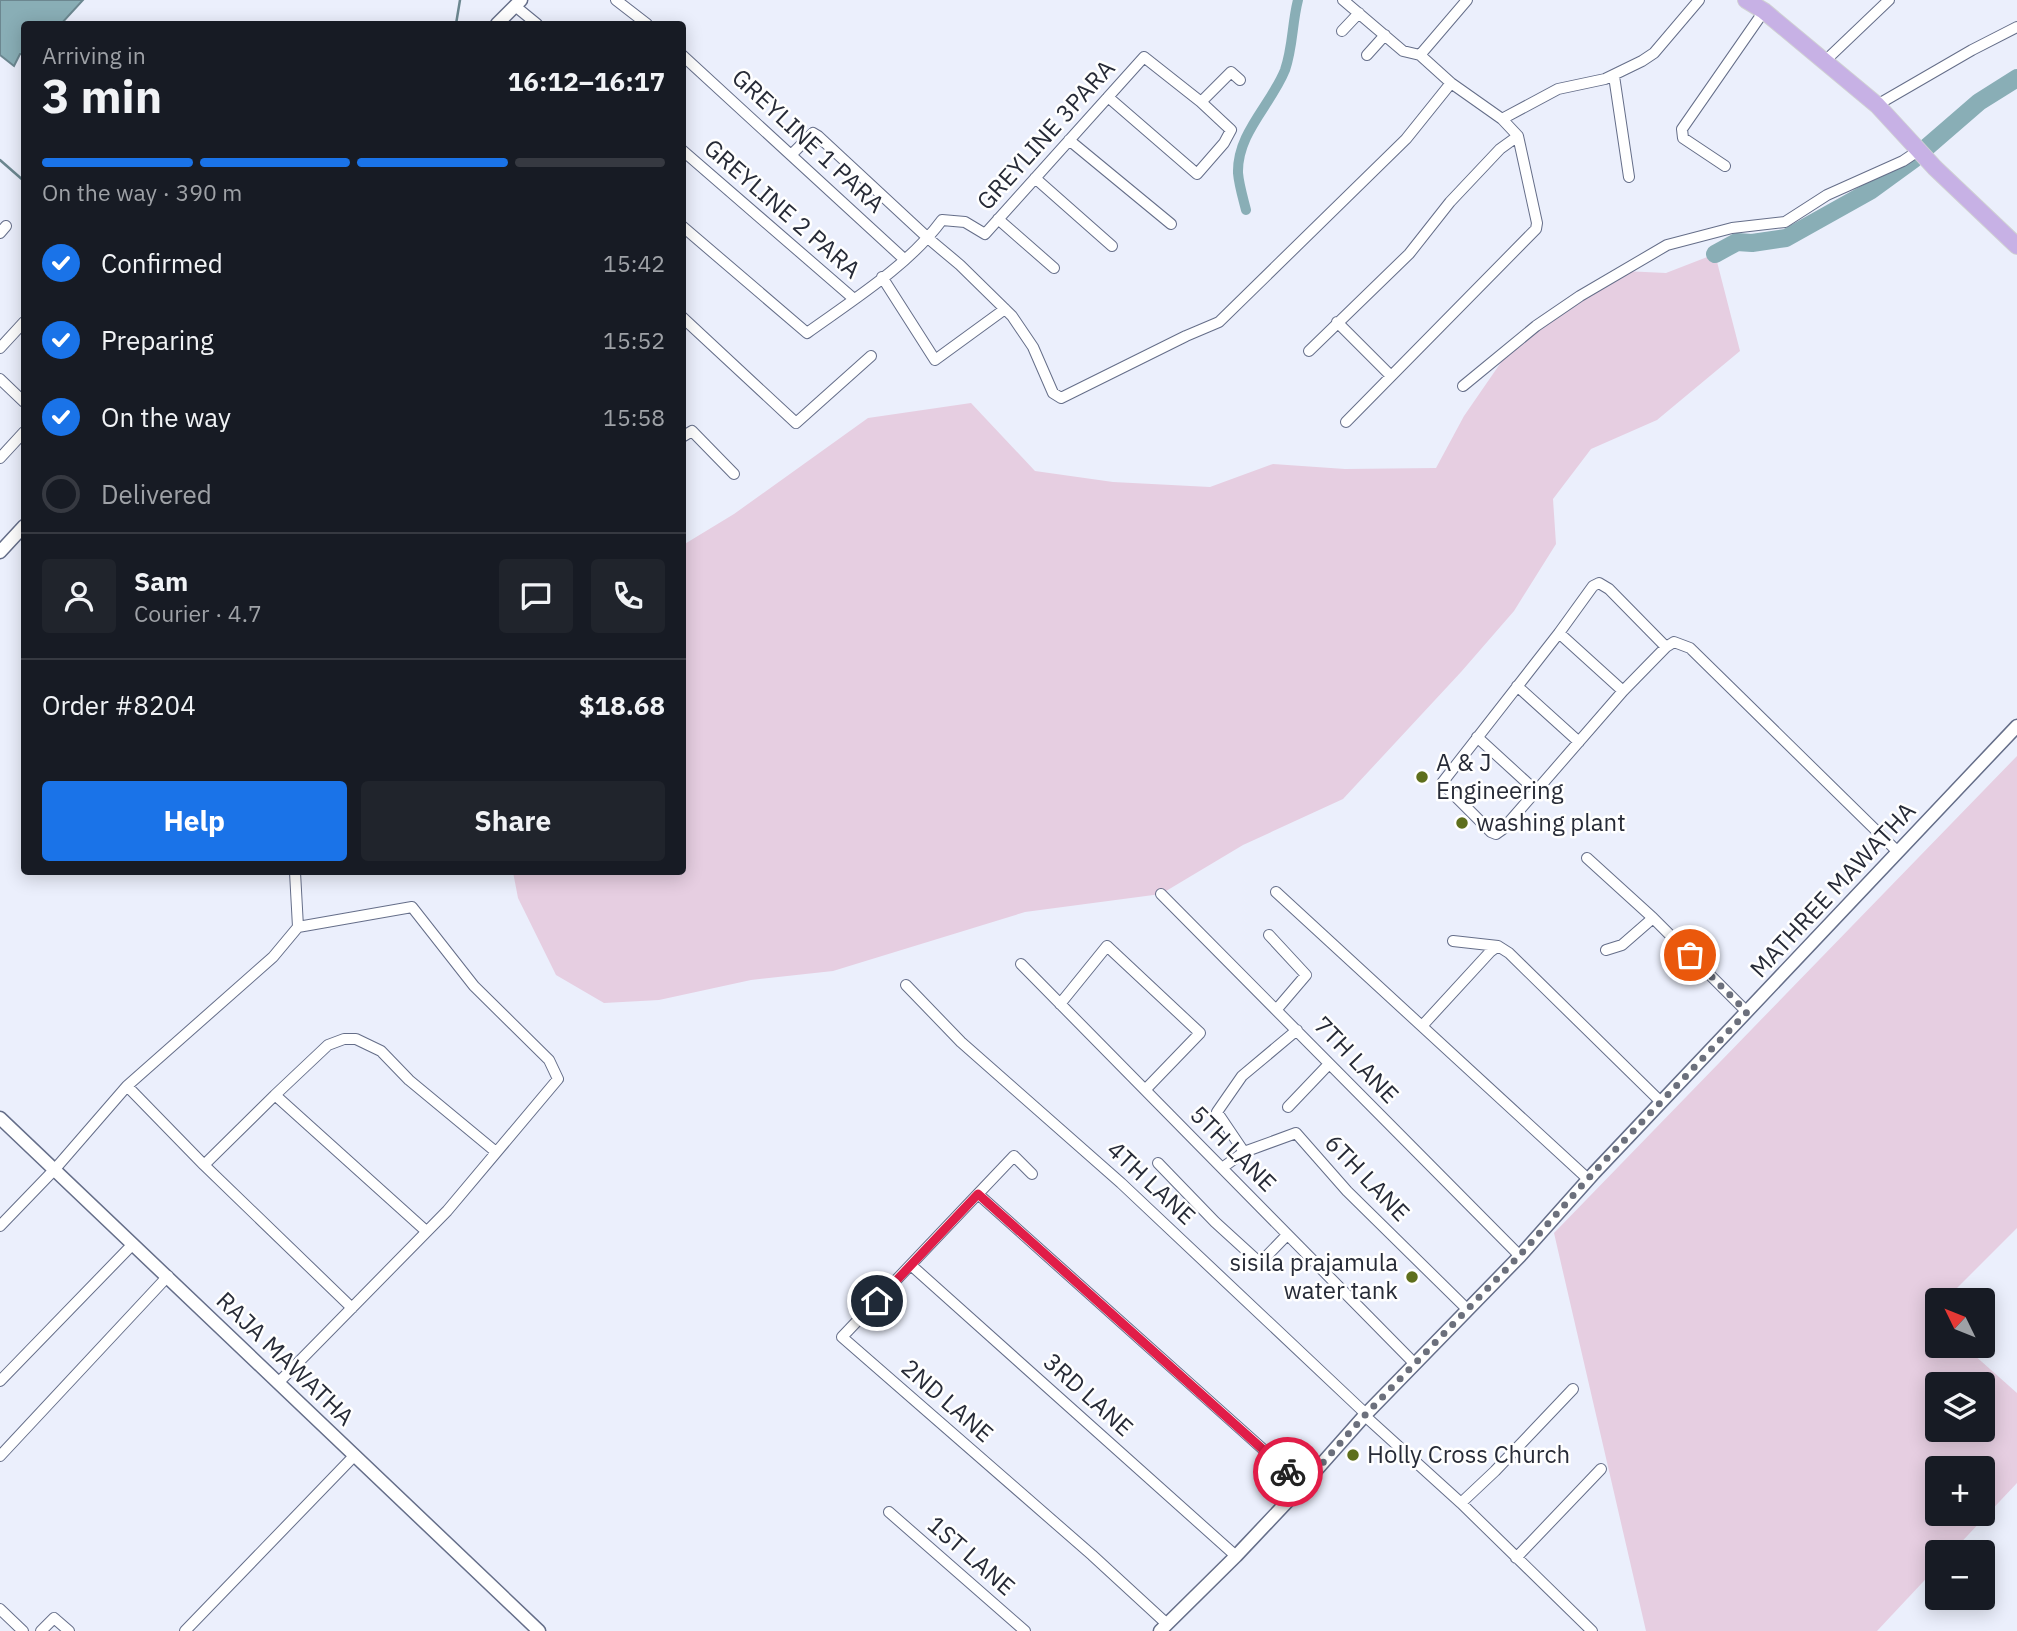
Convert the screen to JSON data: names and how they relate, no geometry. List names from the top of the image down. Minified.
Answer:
{"streets":{"street":["GREYLINE 3PARA","GREYLINE 1 PARA","GREYLINE 2 PARA","MATHREE MAWATHA","7TH LANE","5TH LANE","6TH LANE","4TH LANE","RAJA MAWATHA","3RD LANE","2ND LANE","1ST LANE"]},"crossings":[["GREYLINE 3PARA","GREYLINE 1 PARA"],["GREYLINE 3PARA","GREYLINE 2 PARA"],["MATHREE MAWATHA","7TH LANE"],["MATHREE MAWATHA","5TH LANE"],["MATHREE MAWATHA","6TH LANE"],["MATHREE MAWATHA","4TH LANE"],["MATHREE MAWATHA","3RD LANE"],["MATHREE MAWATHA","2ND LANE"],["5TH LANE","6TH LANE"],["3RD LANE","2ND LANE"]],"places":["A & J Engineering","washing plant","sisila prajamula water tank","Holly Cross Church"],"north":"top left","page":{"heading":["3 min","Arriving in","16:12–16:17"],"panel":["Sam","Courier · 4.7","Order #8204","$18.68"],"bar":"On the way · 390 m","list":[["Confirmed","15:42"],["Preparing","15:52"],["On the way","15:58"],"Delivered"],"buttons":["Help","Share"],"map_buttons":["+","−"]}}
